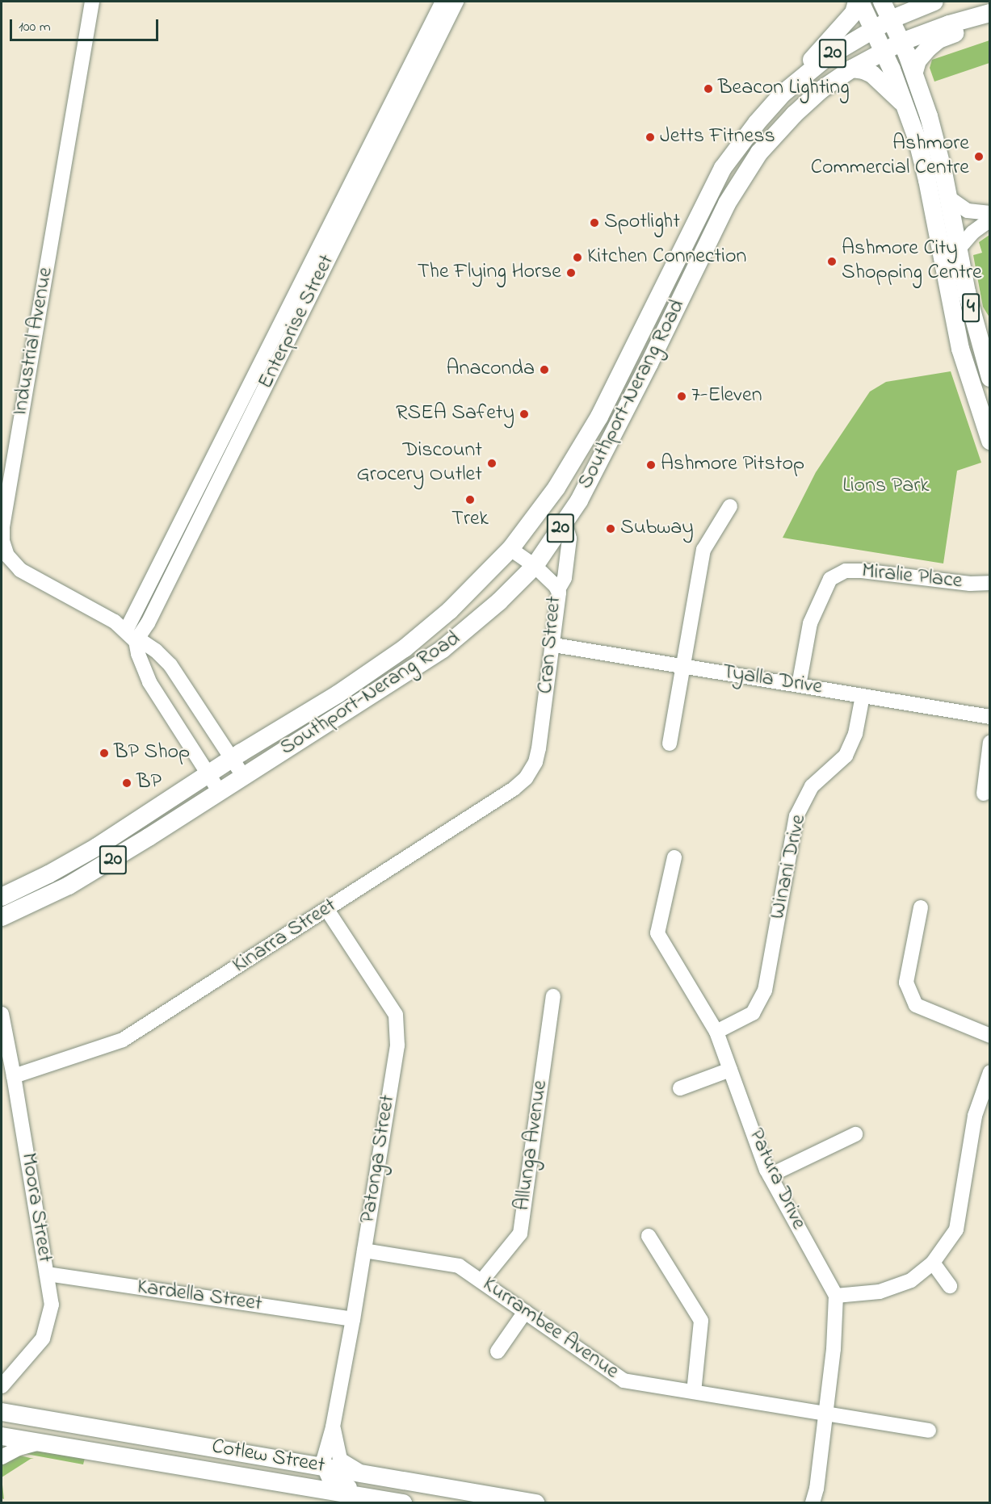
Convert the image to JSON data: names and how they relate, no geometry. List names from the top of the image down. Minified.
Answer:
{"streets":{"main road":["20","4","Southport-Nerang Road","Cotlew Street"],"street":["Enterprise Street","Industrial Avenue","Miralie Place","Cran Street","Tyalla Drive","Winani Drive","Kinarra Street","Allunga Avenue","Patonga Street","Patura Drive","Moora Street","Kardella Street","Kurrambee Avenue"]},"crossings":[["4","Southport-Nerang Road"],["Enterprise Street","Industrial Avenue"],["Industrial Avenue","Southport-Nerang Road"],["Southport-Nerang Road","Cran Street"],["Miralie Place","Tyalla Drive"],["Cran Street","Tyalla Drive"],["Cran Street","Kinarra Street"],["Tyalla Drive","Winani Drive"],["Winani Drive","Patura Drive"],["Kinarra Street","Patonga Street"],["Kinarra Street","Moora Street"],["Allunga Avenue","Kurrambee Avenue"],["Patonga Street","Kardella Street"],["Patonga Street","Kurrambee Avenue"],["Patonga Street","Cotlew Street"],["Moora Street","Kardella Street"]],"parks":["Lions Park"],"places":["Beacon Lighting","Jetts Fitness","Ashmore Commercial Centre","Spotlight","Kitchen Connection","Ashmore City Shopping Centre","The Flying Horse","Anaconda","7-Eleven","RSEA Safety","Discount Grocery Outlet","Ashmore Pitstop","Trek","Subway","BP Shop","BP"],"scale_bar":"100 m"}
